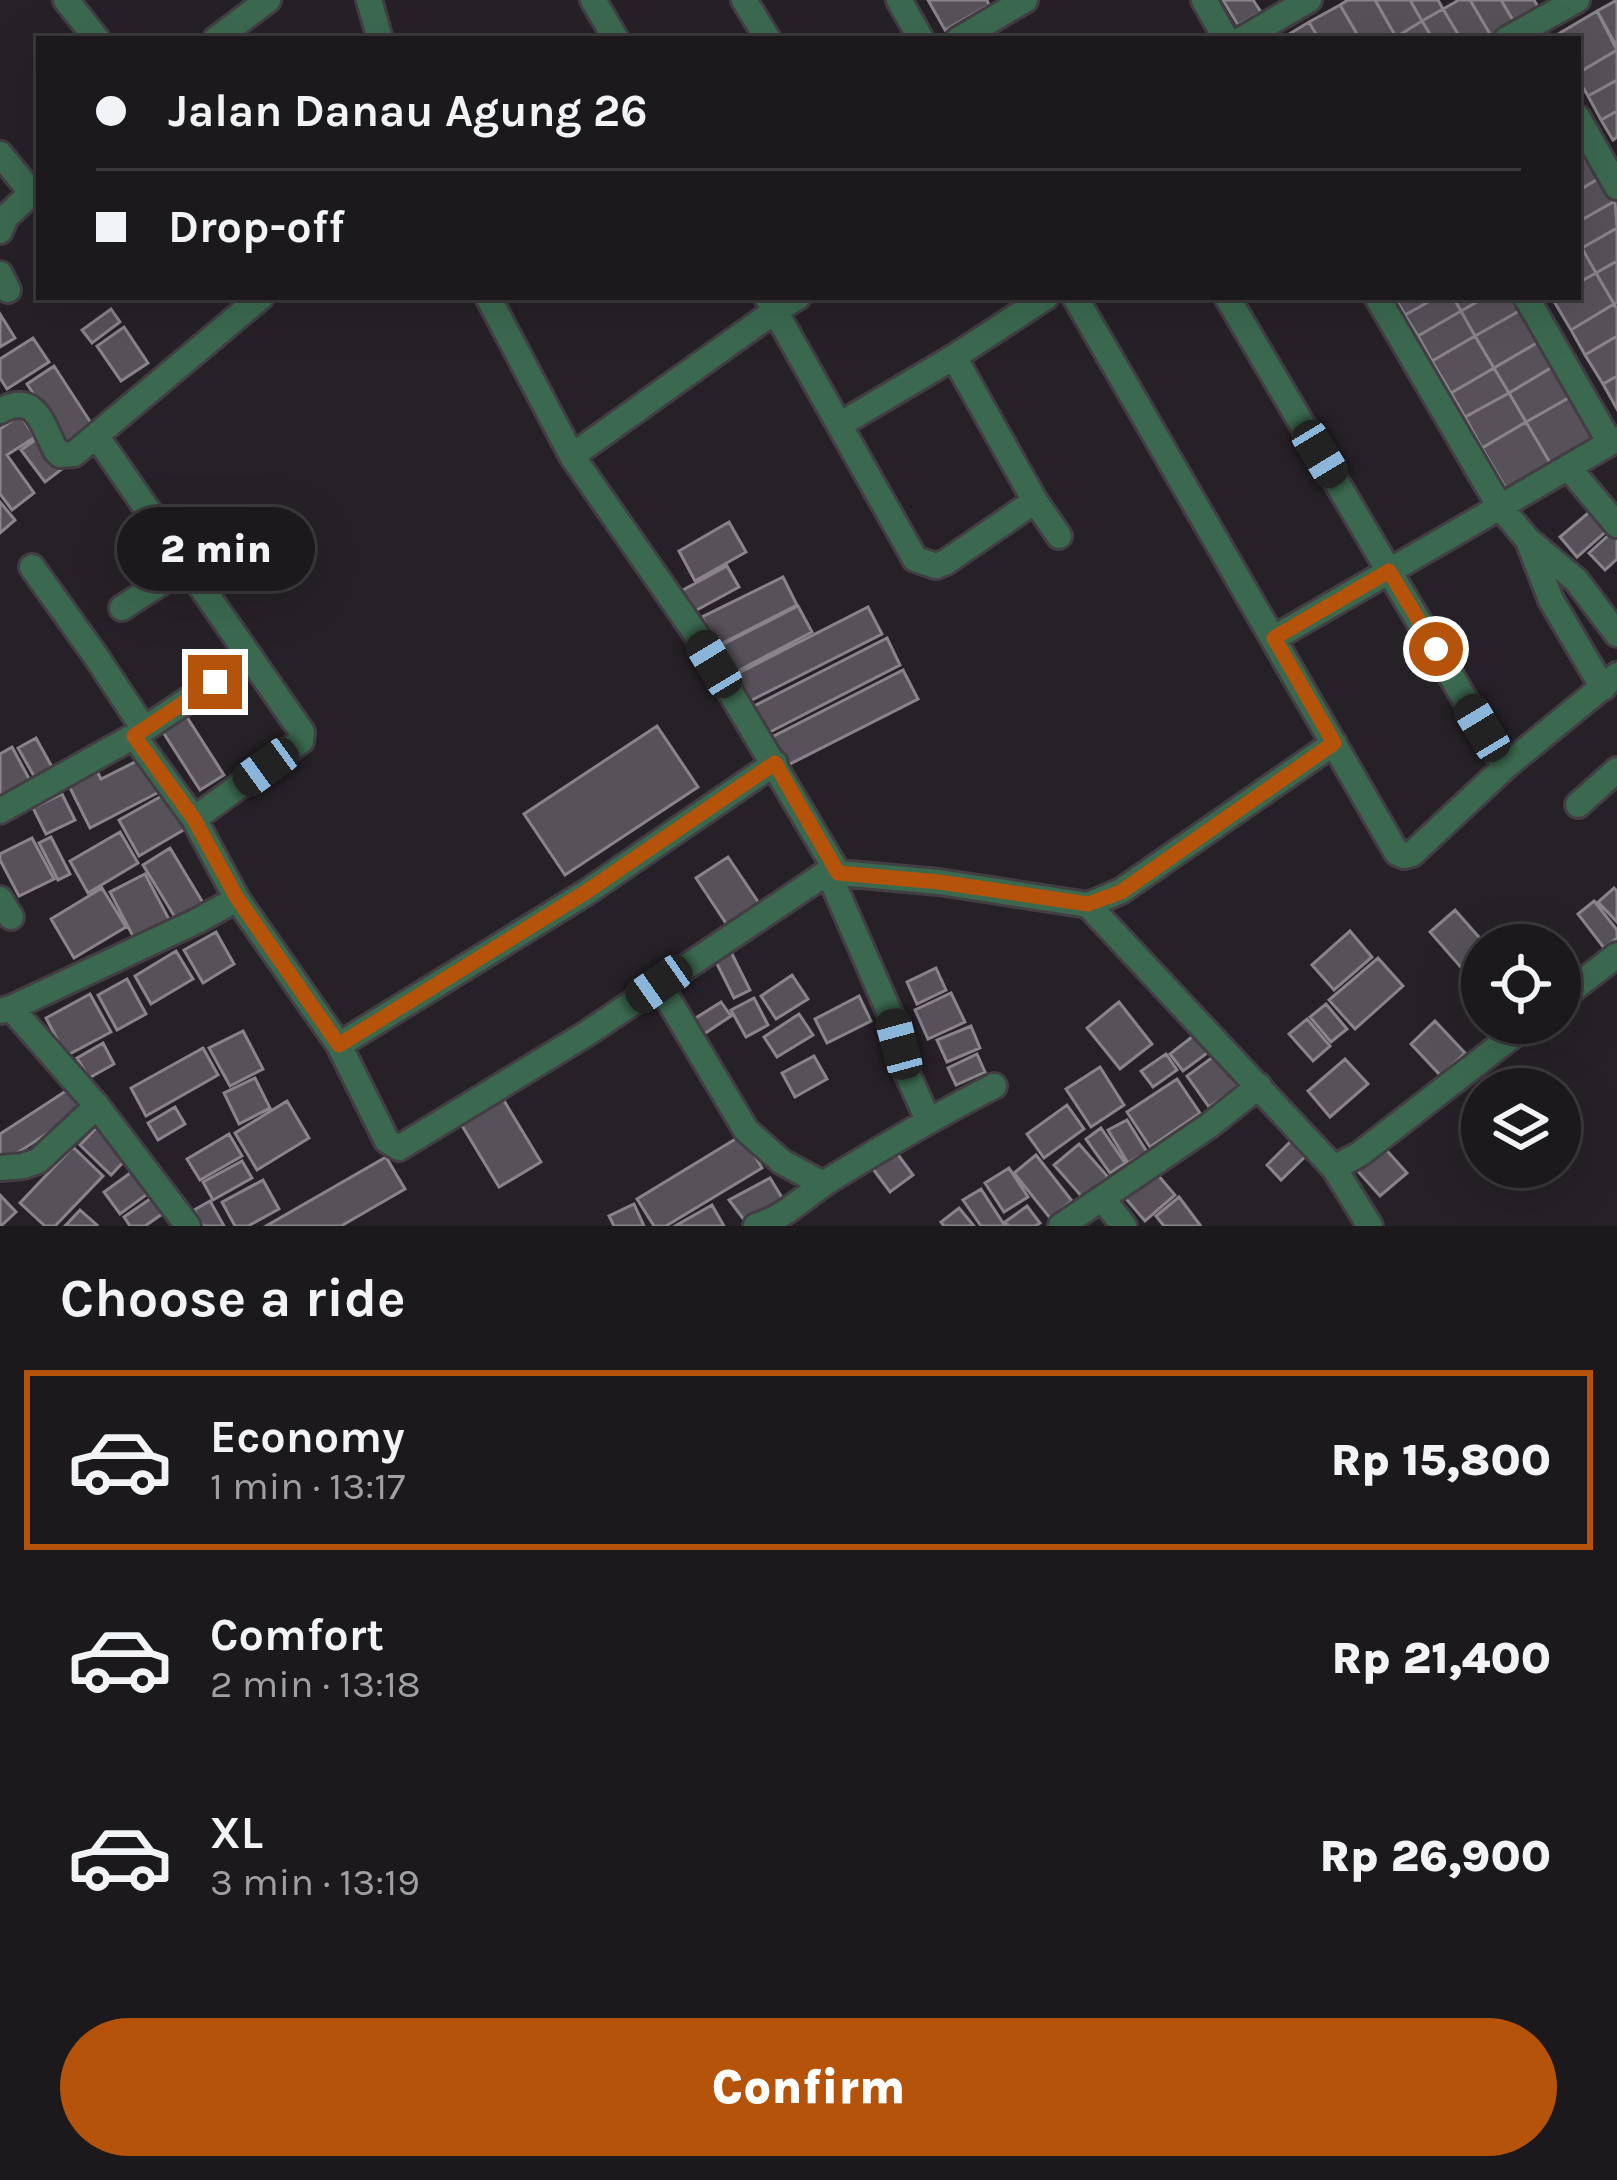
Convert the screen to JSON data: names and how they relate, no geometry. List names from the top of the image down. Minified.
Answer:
{"page":{"banner":["Jalan Danau Agung 26","Drop-off"],"bubble":"2 min","heading":"Choose a ride","list":[{"name":"Economy","note":"1 min · 13:17","value":"Rp 15,800"},{"name":"Comfort","note":"2 min · 13:18","value":"Rp 21,400"},{"name":"XL","note":"3 min · 13:19","value":"Rp 26,900"}],"buttons":"Confirm"}}
